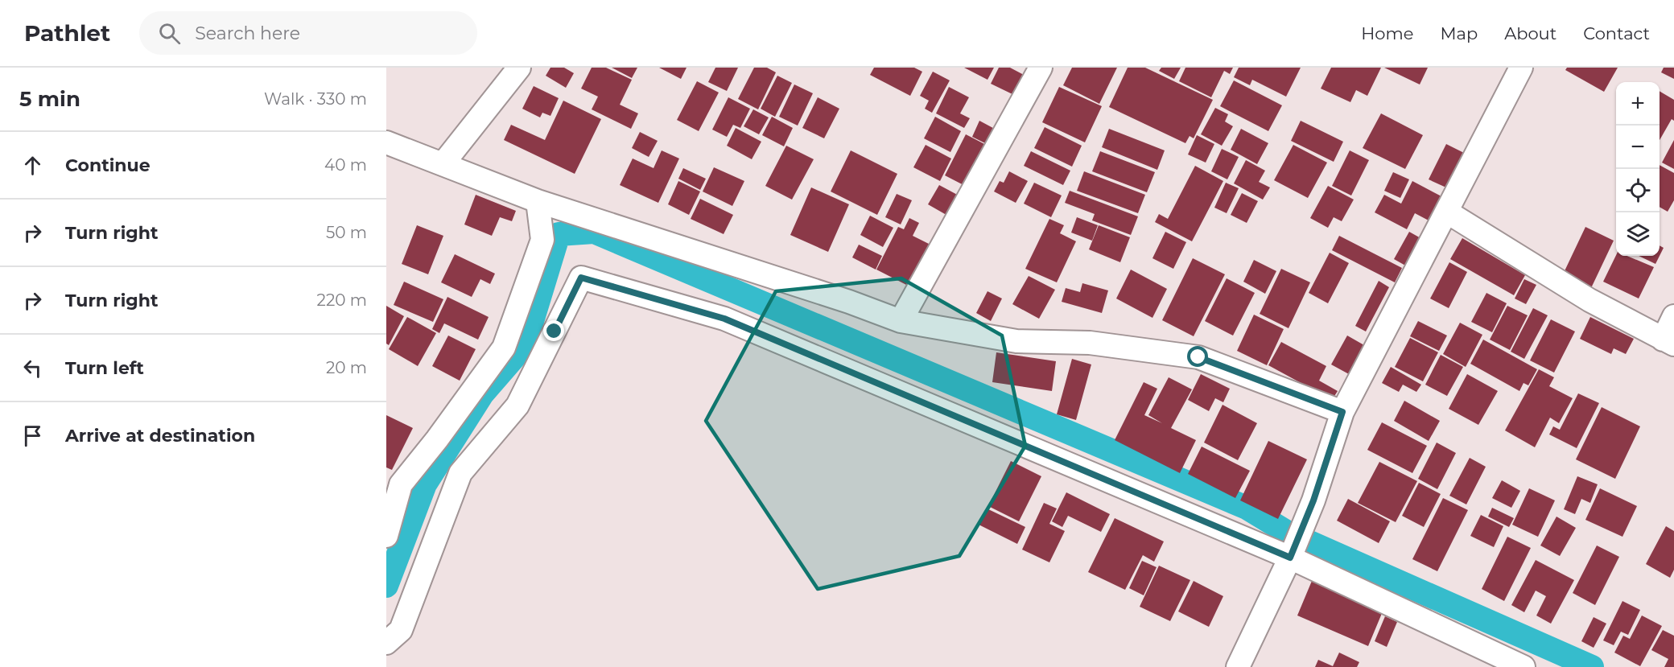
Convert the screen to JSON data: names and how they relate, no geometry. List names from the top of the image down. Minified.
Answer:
{"page":{"header":"Pathlet","search":"Search here","nav":["Home","Map","About","Contact"],"heading":["5 min","Walk · 330 m"],"map_buttons":["+","−"],"list":[["Continue","40 m"],["Turn right","50 m"],["Turn right","220 m"],["Turn left","20 m"],"Arrive at destination"]}}
